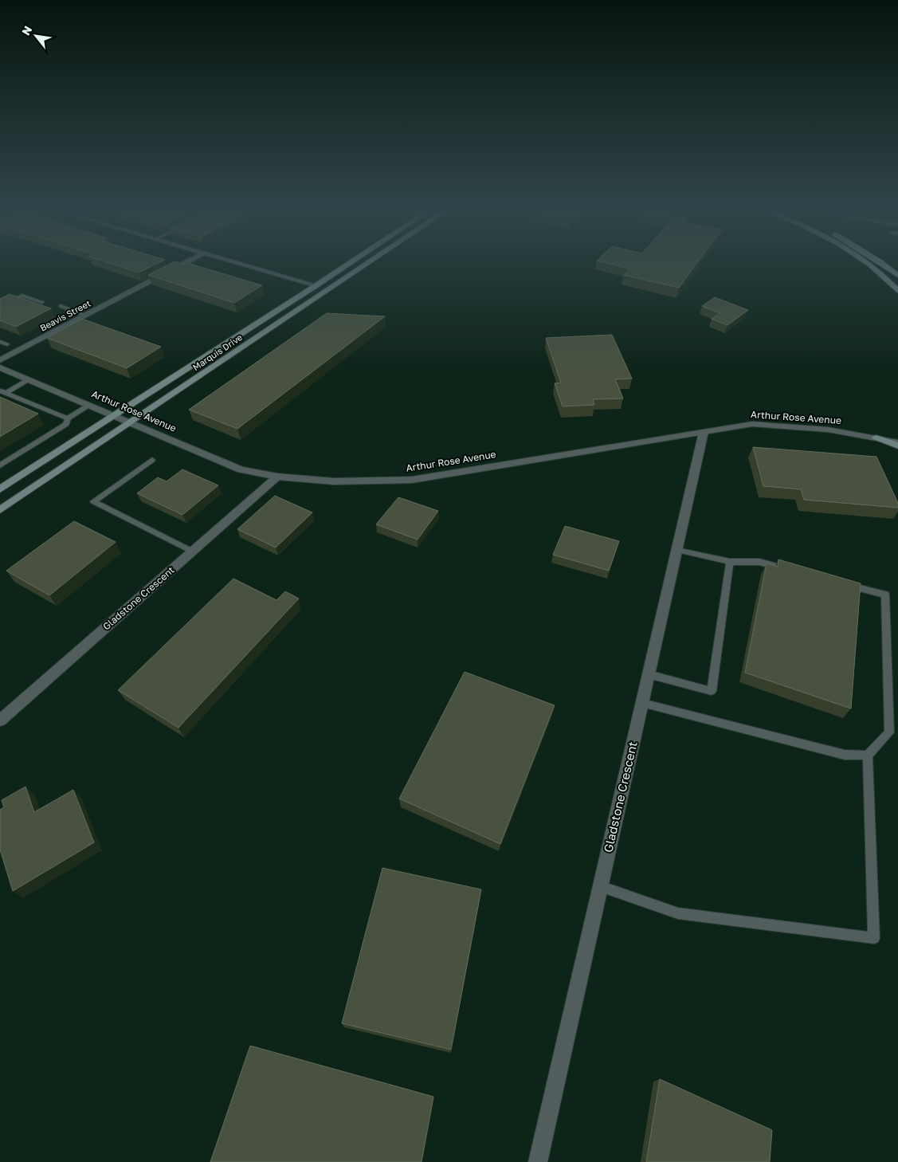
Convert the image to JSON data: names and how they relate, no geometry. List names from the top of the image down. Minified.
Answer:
{"streets":{"main road":["Marquis Drive"],"street":["Beavis Street","Arthur Rose Avenue","Gladstone Crescent"]},"crossings":[["Marquis Drive","Arthur Rose Avenue"],["Arthur Rose Avenue","Gladstone Crescent"]],"north":"top left"}
